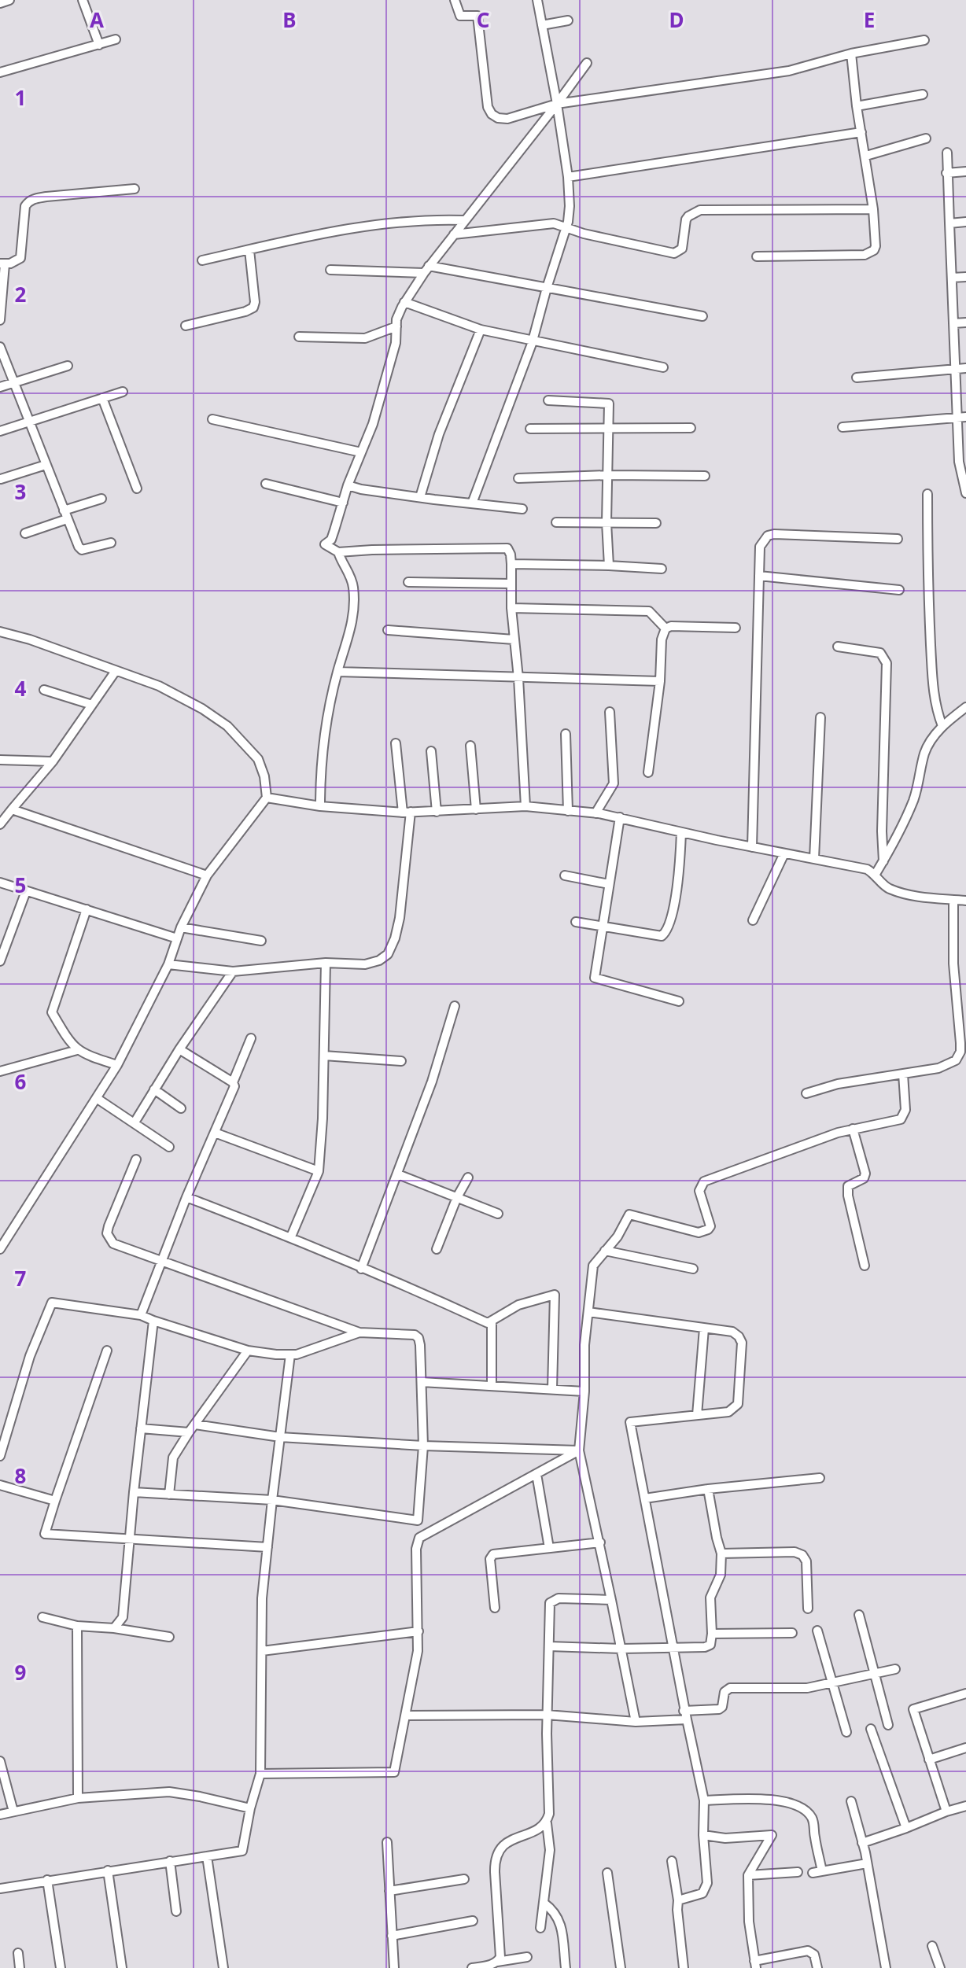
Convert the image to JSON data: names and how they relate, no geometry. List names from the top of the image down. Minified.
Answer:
{"grid":{"columns":["A","B","C","D","E"],"rows":["1","2","3","4","5","6","7","8","9"]}}
